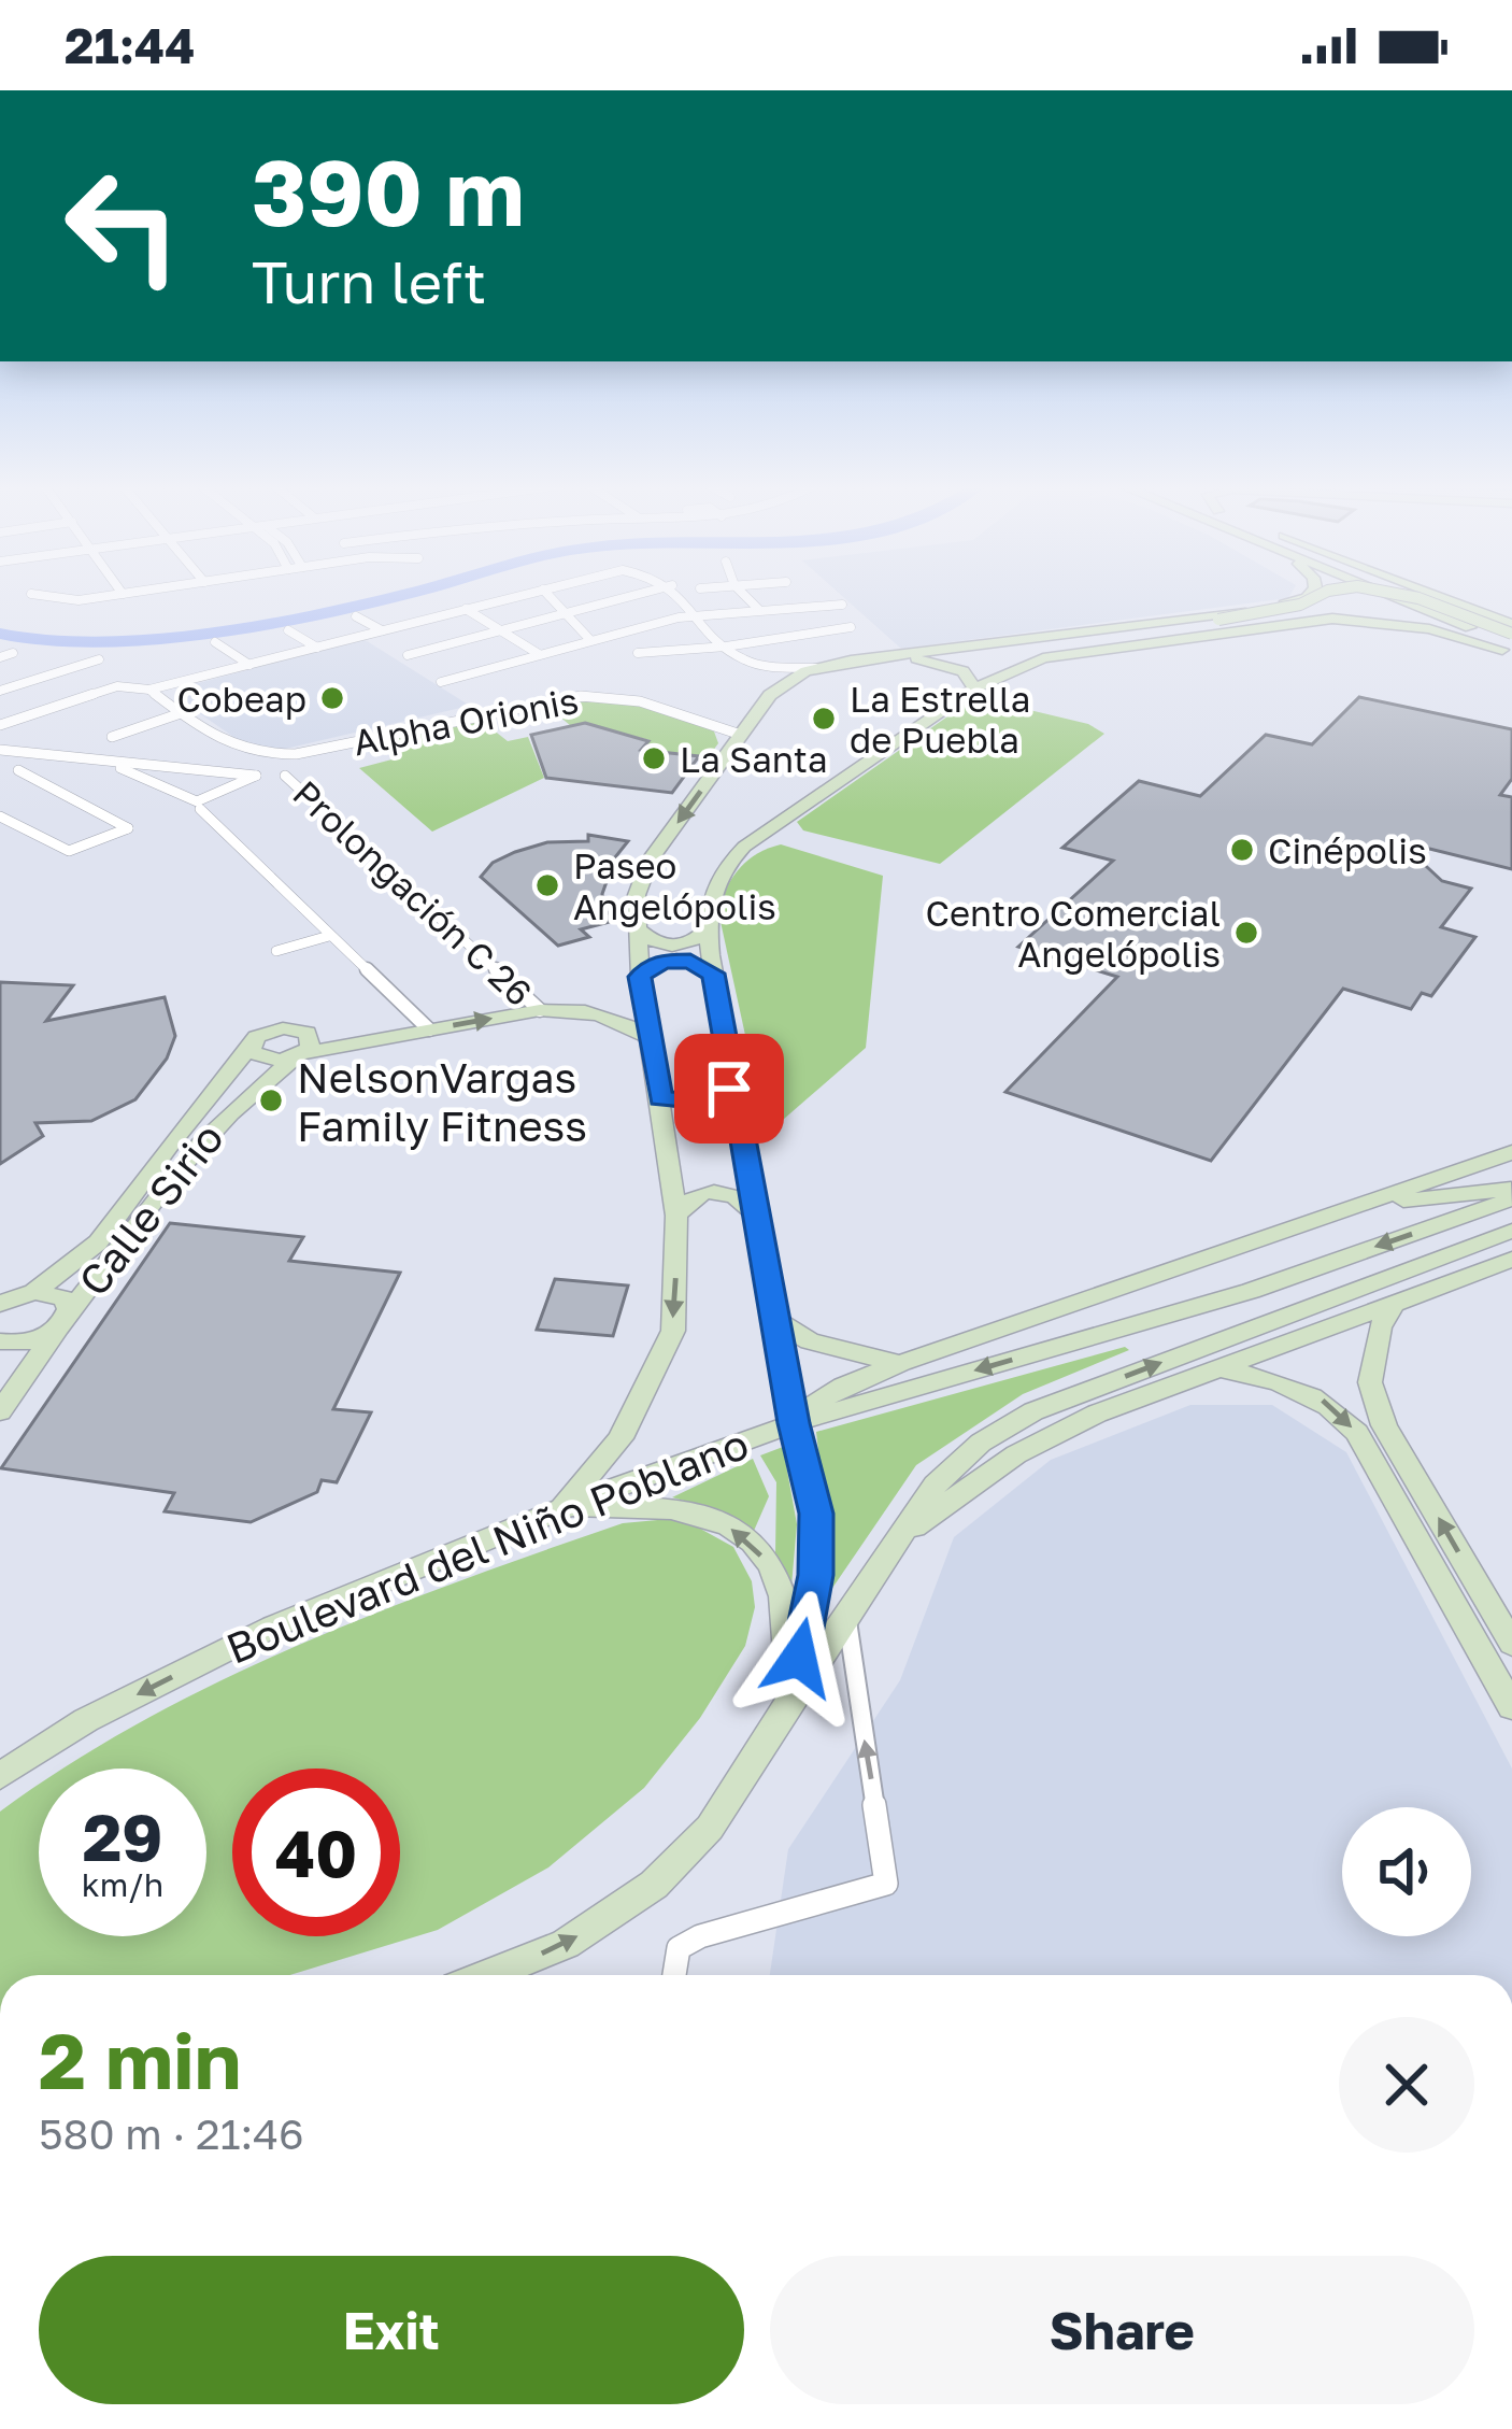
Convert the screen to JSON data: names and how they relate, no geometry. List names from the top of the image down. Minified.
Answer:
{"streets":{"street":["Alpha Orionis","Prolongación C 26","Calle Sirio","Boulevard del Niño Poblano"]},"crossings":[["Prolongación C 26","Calle Sirio"]],"places":["Cobeap","La Estrella de Puebla","La Santa","Cinépolis","Paseo Angelópolis","Centro Comercial Angelópolis","NelsonVargas Family Fitness"],"page":{"status":"21:44","turn":["390 m","Turn left"],"speed":"29 km/h","limit":"40","heading":["2 min","580 m · 21:46"],"buttons":["Exit","Share"]}}
